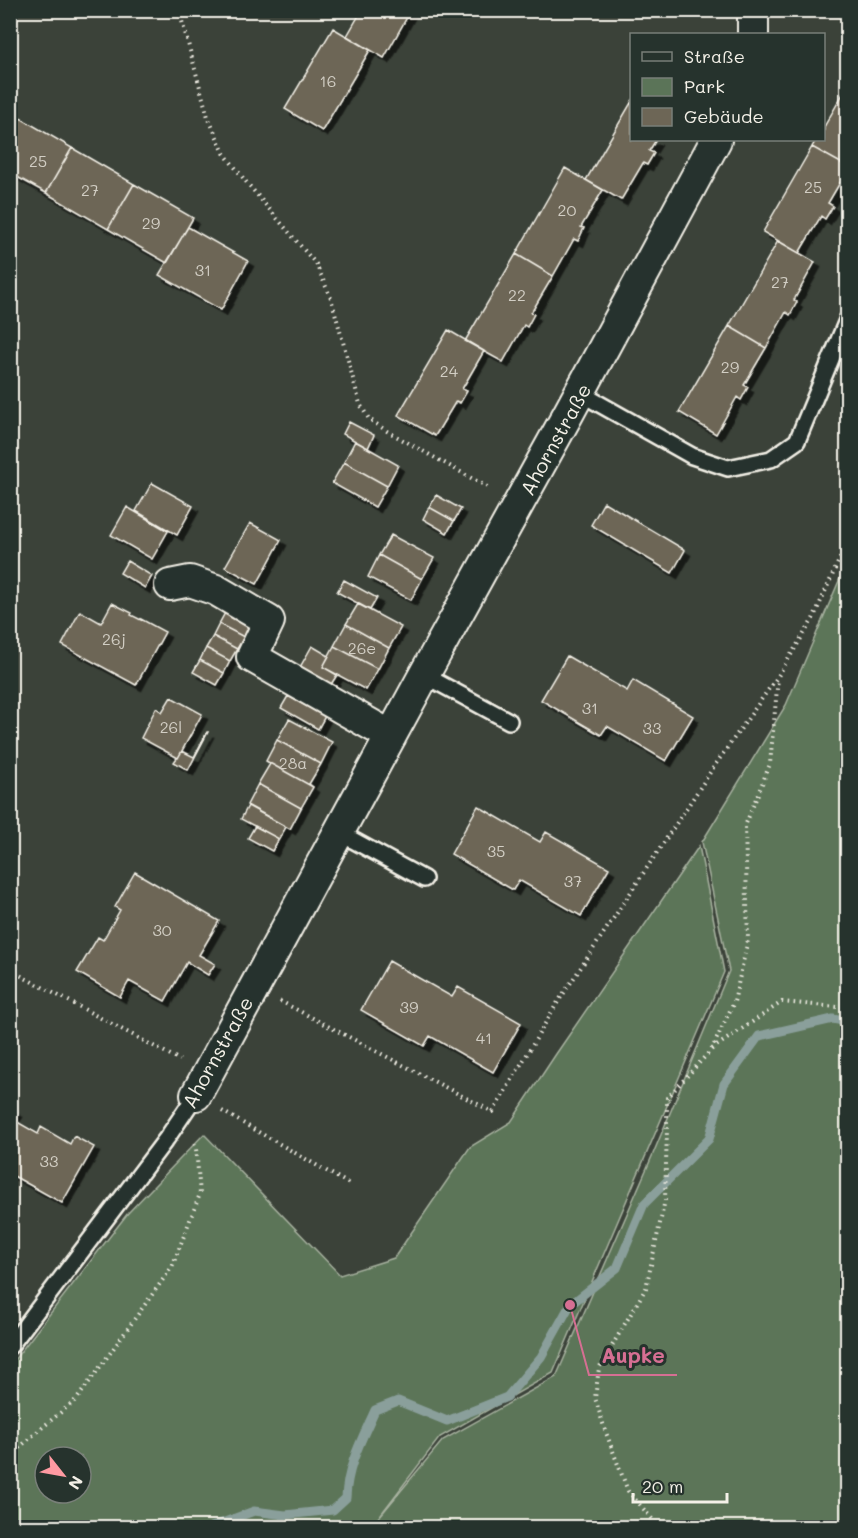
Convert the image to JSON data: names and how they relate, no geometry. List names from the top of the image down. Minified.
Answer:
{"streets":{"street":["Ahornstraße"]},"places":["Aupke"],"house_numbers":["16","25","25","27","20","29","31","27","22","29","24","26j","26e","31","26l","33","28a","35","37","30","39","41","33"],"legend":["Straße","Park","Gebäude"],"scale_bar":"20 m","north":"bottom right"}
